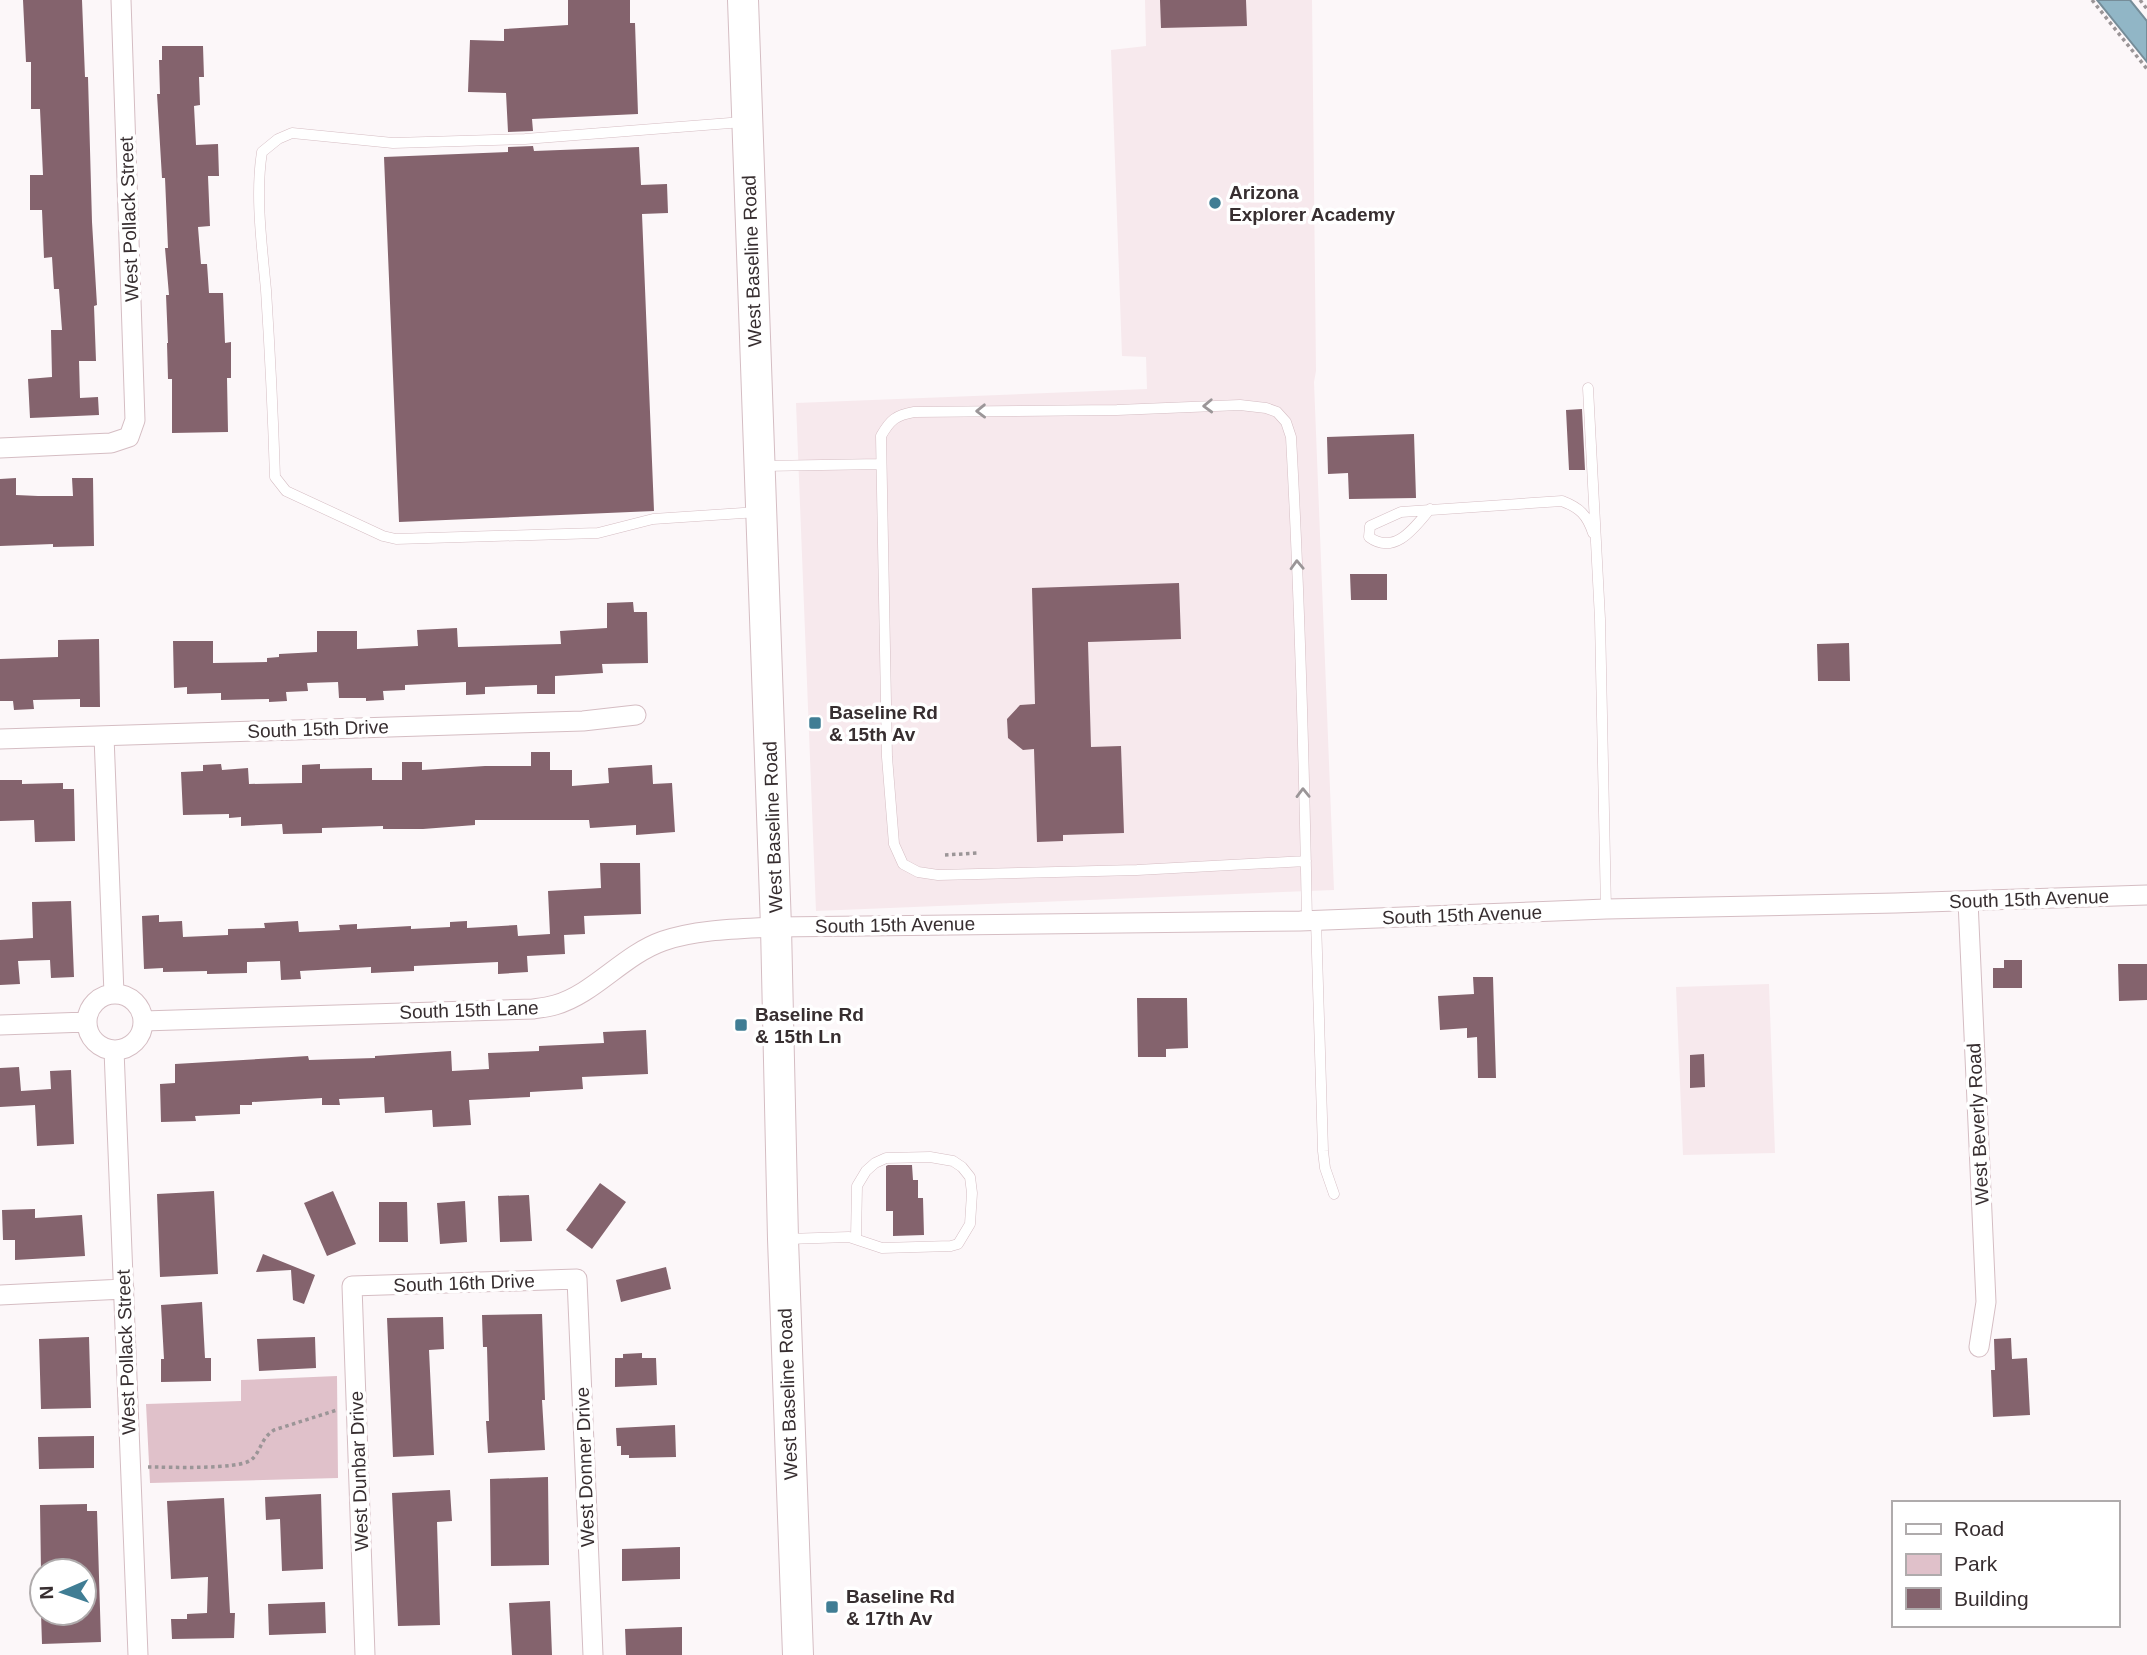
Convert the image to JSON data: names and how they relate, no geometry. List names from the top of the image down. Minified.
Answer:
{"streets":{"main road":["West Baseline Road"],"street":["West Pollack Street","South 15th Drive","South 15th Avenue","South 15th Lane","West Beverly Road","South 16th Drive","West Donner Drive","West Dunbar Drive"]},"crossings":[["West Pollack Street","South 15th Lane"],["West Baseline Road","South 15th Avenue"],["West Baseline Road","South 15th Lane"],["South 15th Avenue","South 15th Lane"],["South 15th Avenue","West Beverly Road"],["South 16th Drive","West Donner Drive"],["South 16th Drive","West Dunbar Drive"]],"places":{"other":["Arizona Explorer Academy"],"transit":["Baseline Rd & 15th Av","Baseline Rd & 15th Ln","Baseline Rd & 17th Av"]},"legend":["Road","Park","Building"],"north":"left"}
